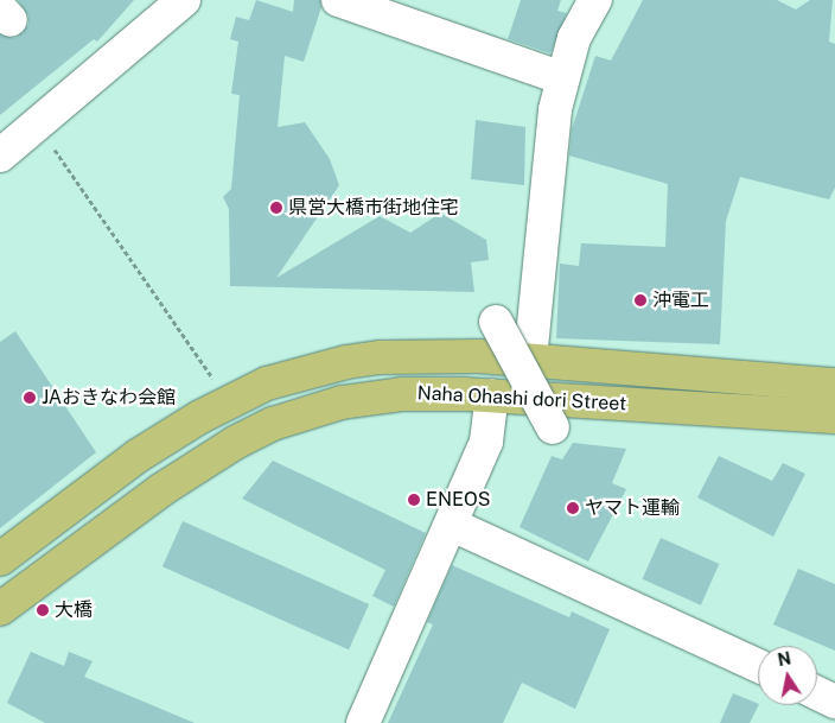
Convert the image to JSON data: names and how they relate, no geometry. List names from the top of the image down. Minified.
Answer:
{"streets":{"main road":["Naha Ohashi dori Street"]},"places":["県営大橋市街地住宅","沖電工","JAおきなわ会館","ENEOS","ヤマト運輸","大橋"],"north":"top"}
